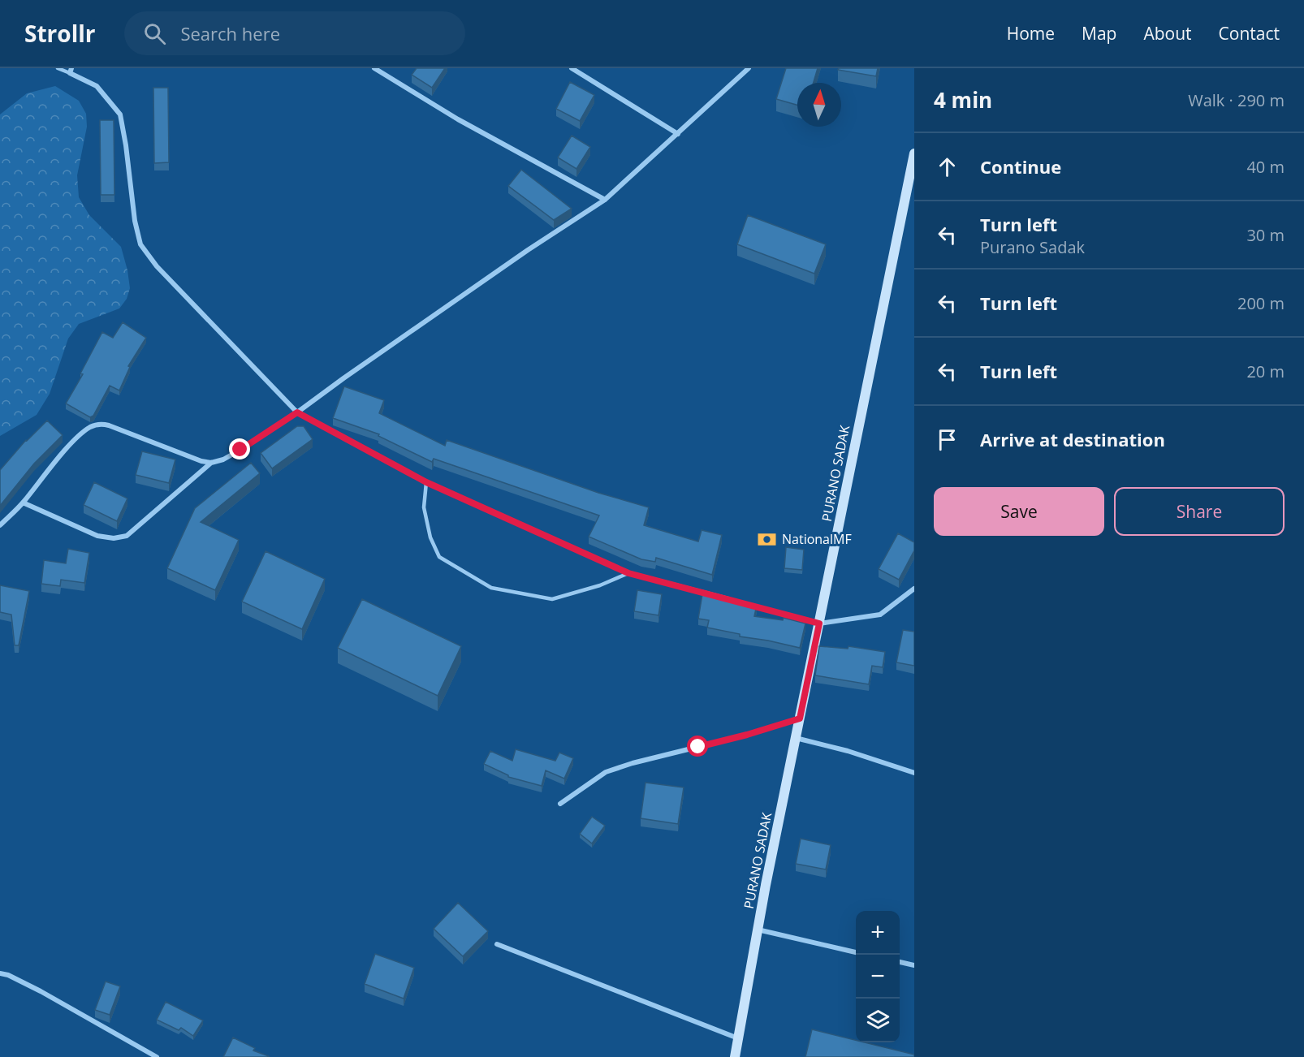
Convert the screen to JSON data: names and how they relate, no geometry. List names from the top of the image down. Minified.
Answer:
{"streets":{"main road":["PURANO SADAK"]},"places":{"bank":["NationalMF"]},"north":"top","page":{"header":"Strollr","search":"Search here","nav":["Home","Map","About","Contact"],"heading":["4 min","Walk · 290 m"],"list":[["Continue","40 m"],["Turn left","Purano Sadak","30 m"],["Turn left","200 m"],["Turn left","20 m"],"Arrive at destination"],"buttons":["Save","Share"],"map_buttons":["+","−"]}}
